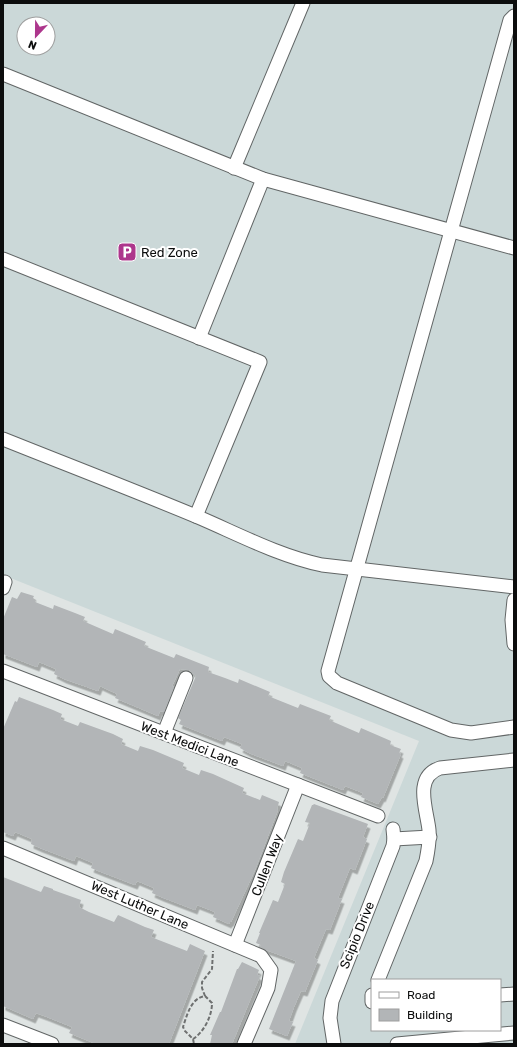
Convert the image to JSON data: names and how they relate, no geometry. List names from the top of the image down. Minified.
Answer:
{"streets":{"street":["West Medici Lane","Cullen Way","West Luther Lane","Scipio Drive"]},"crossings":[["West Medici Lane","Cullen Way"],["Cullen Way","West Luther Lane"]],"places":{"parking":["Red Zone"]},"legend":["Road","Building"],"north":"bottom"}
